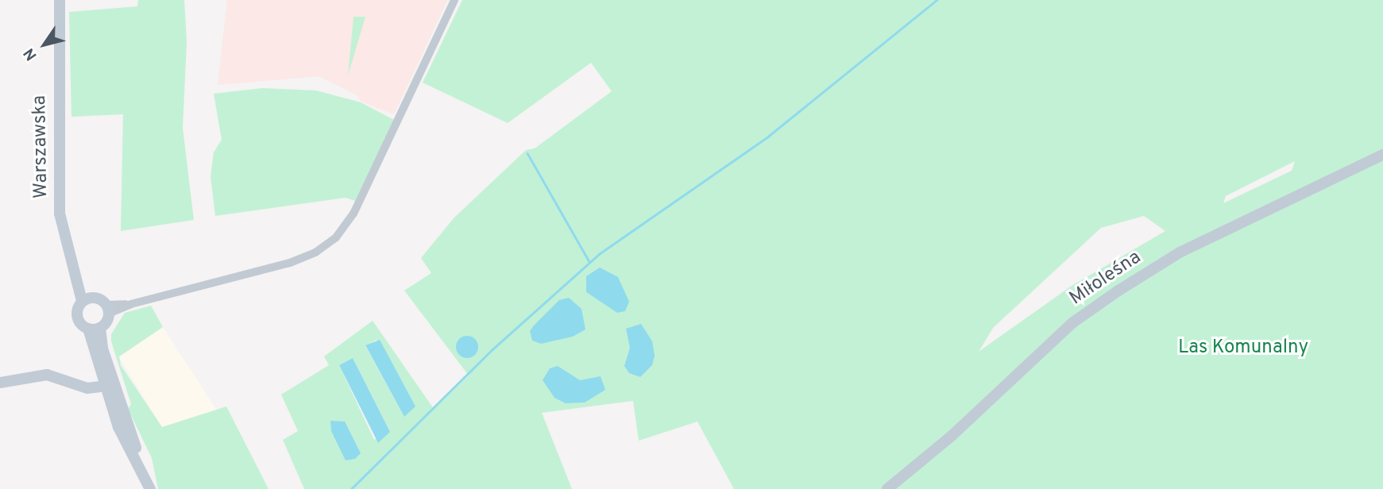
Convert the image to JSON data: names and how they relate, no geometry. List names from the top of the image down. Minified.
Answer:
{"streets":{"street":["Warszawska","Miłoleśna"]},"parks":["Las Komunalny"],"north":"bottom left"}
